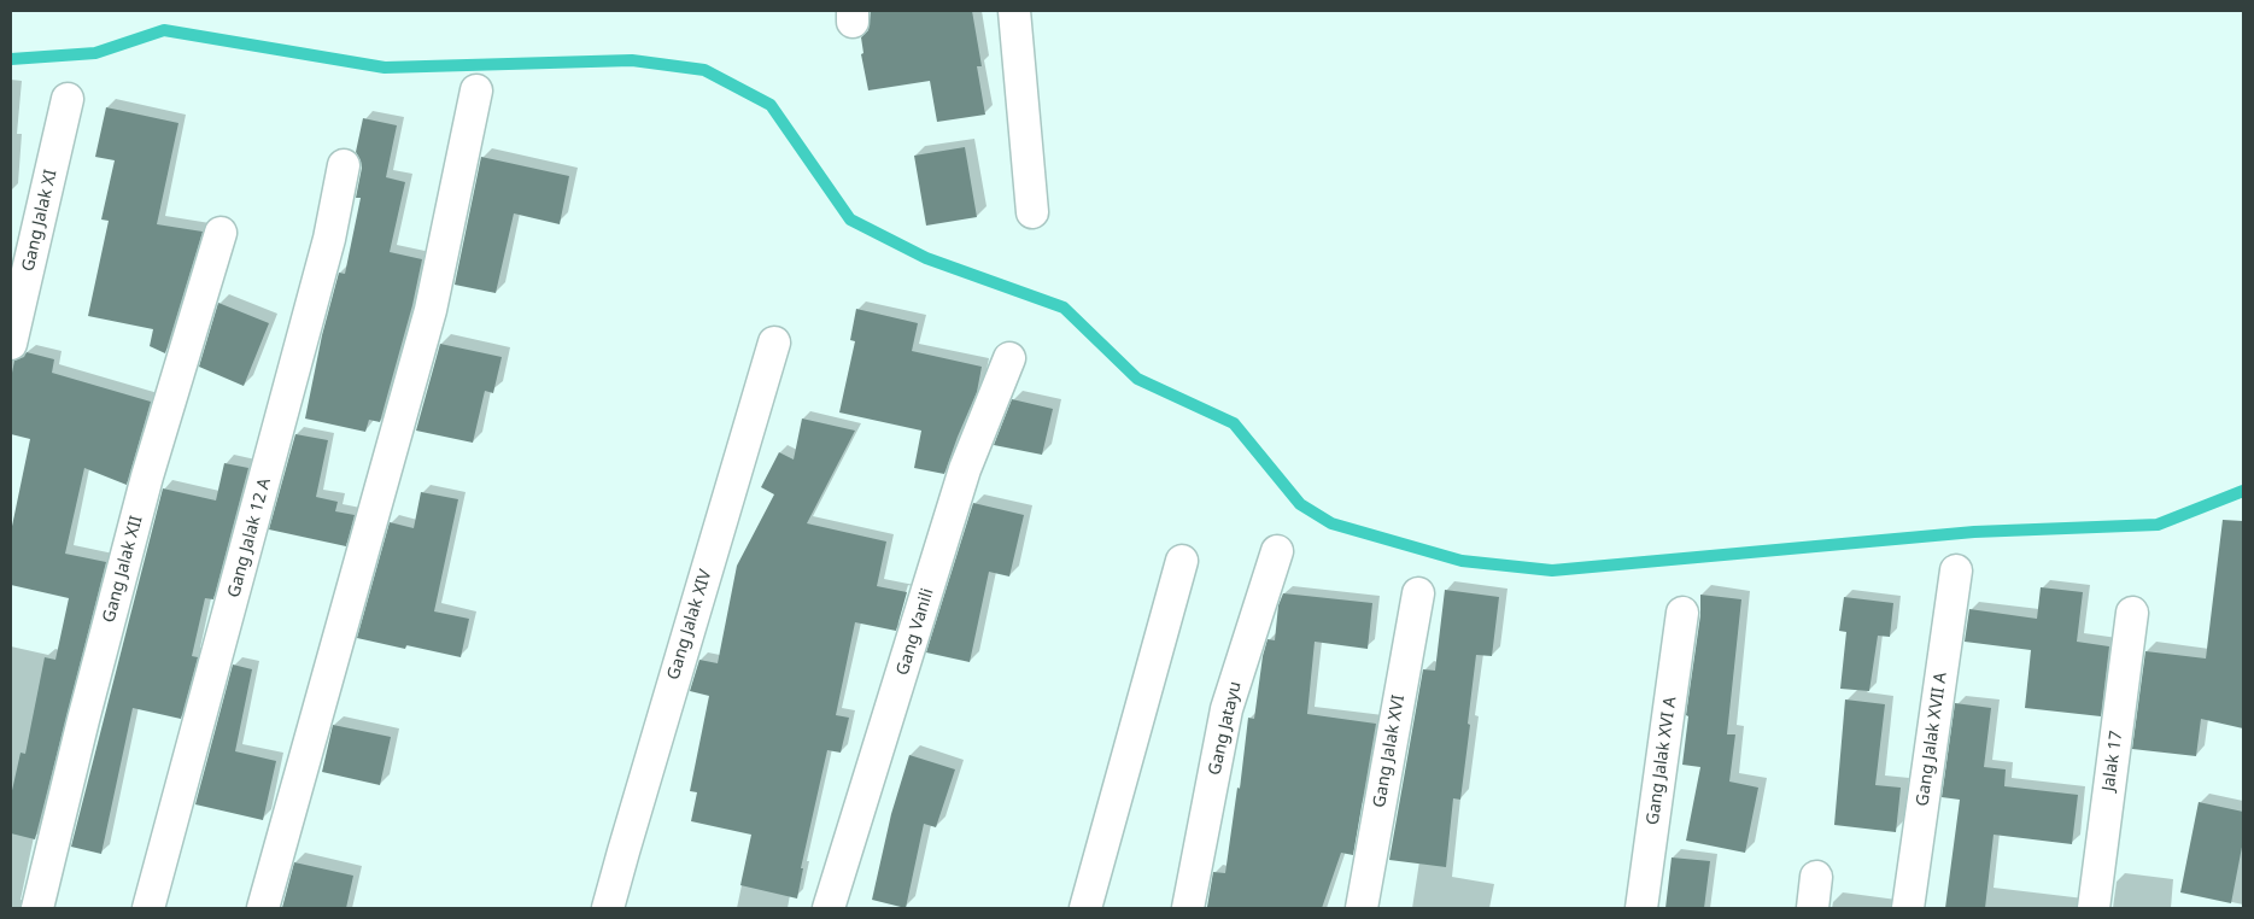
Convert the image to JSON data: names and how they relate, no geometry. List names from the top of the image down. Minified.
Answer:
{"streets":{"street":["Gang Jalak XI","Gang Jalak 12 A","Gang Jalak XII","Gang Jalak XIV","Gang Vanili","Gang Jatayu","Gang Jalak XVII A","Gang Jalak XVI","Gang Jalak XVI A","Jalak 17"]}}
